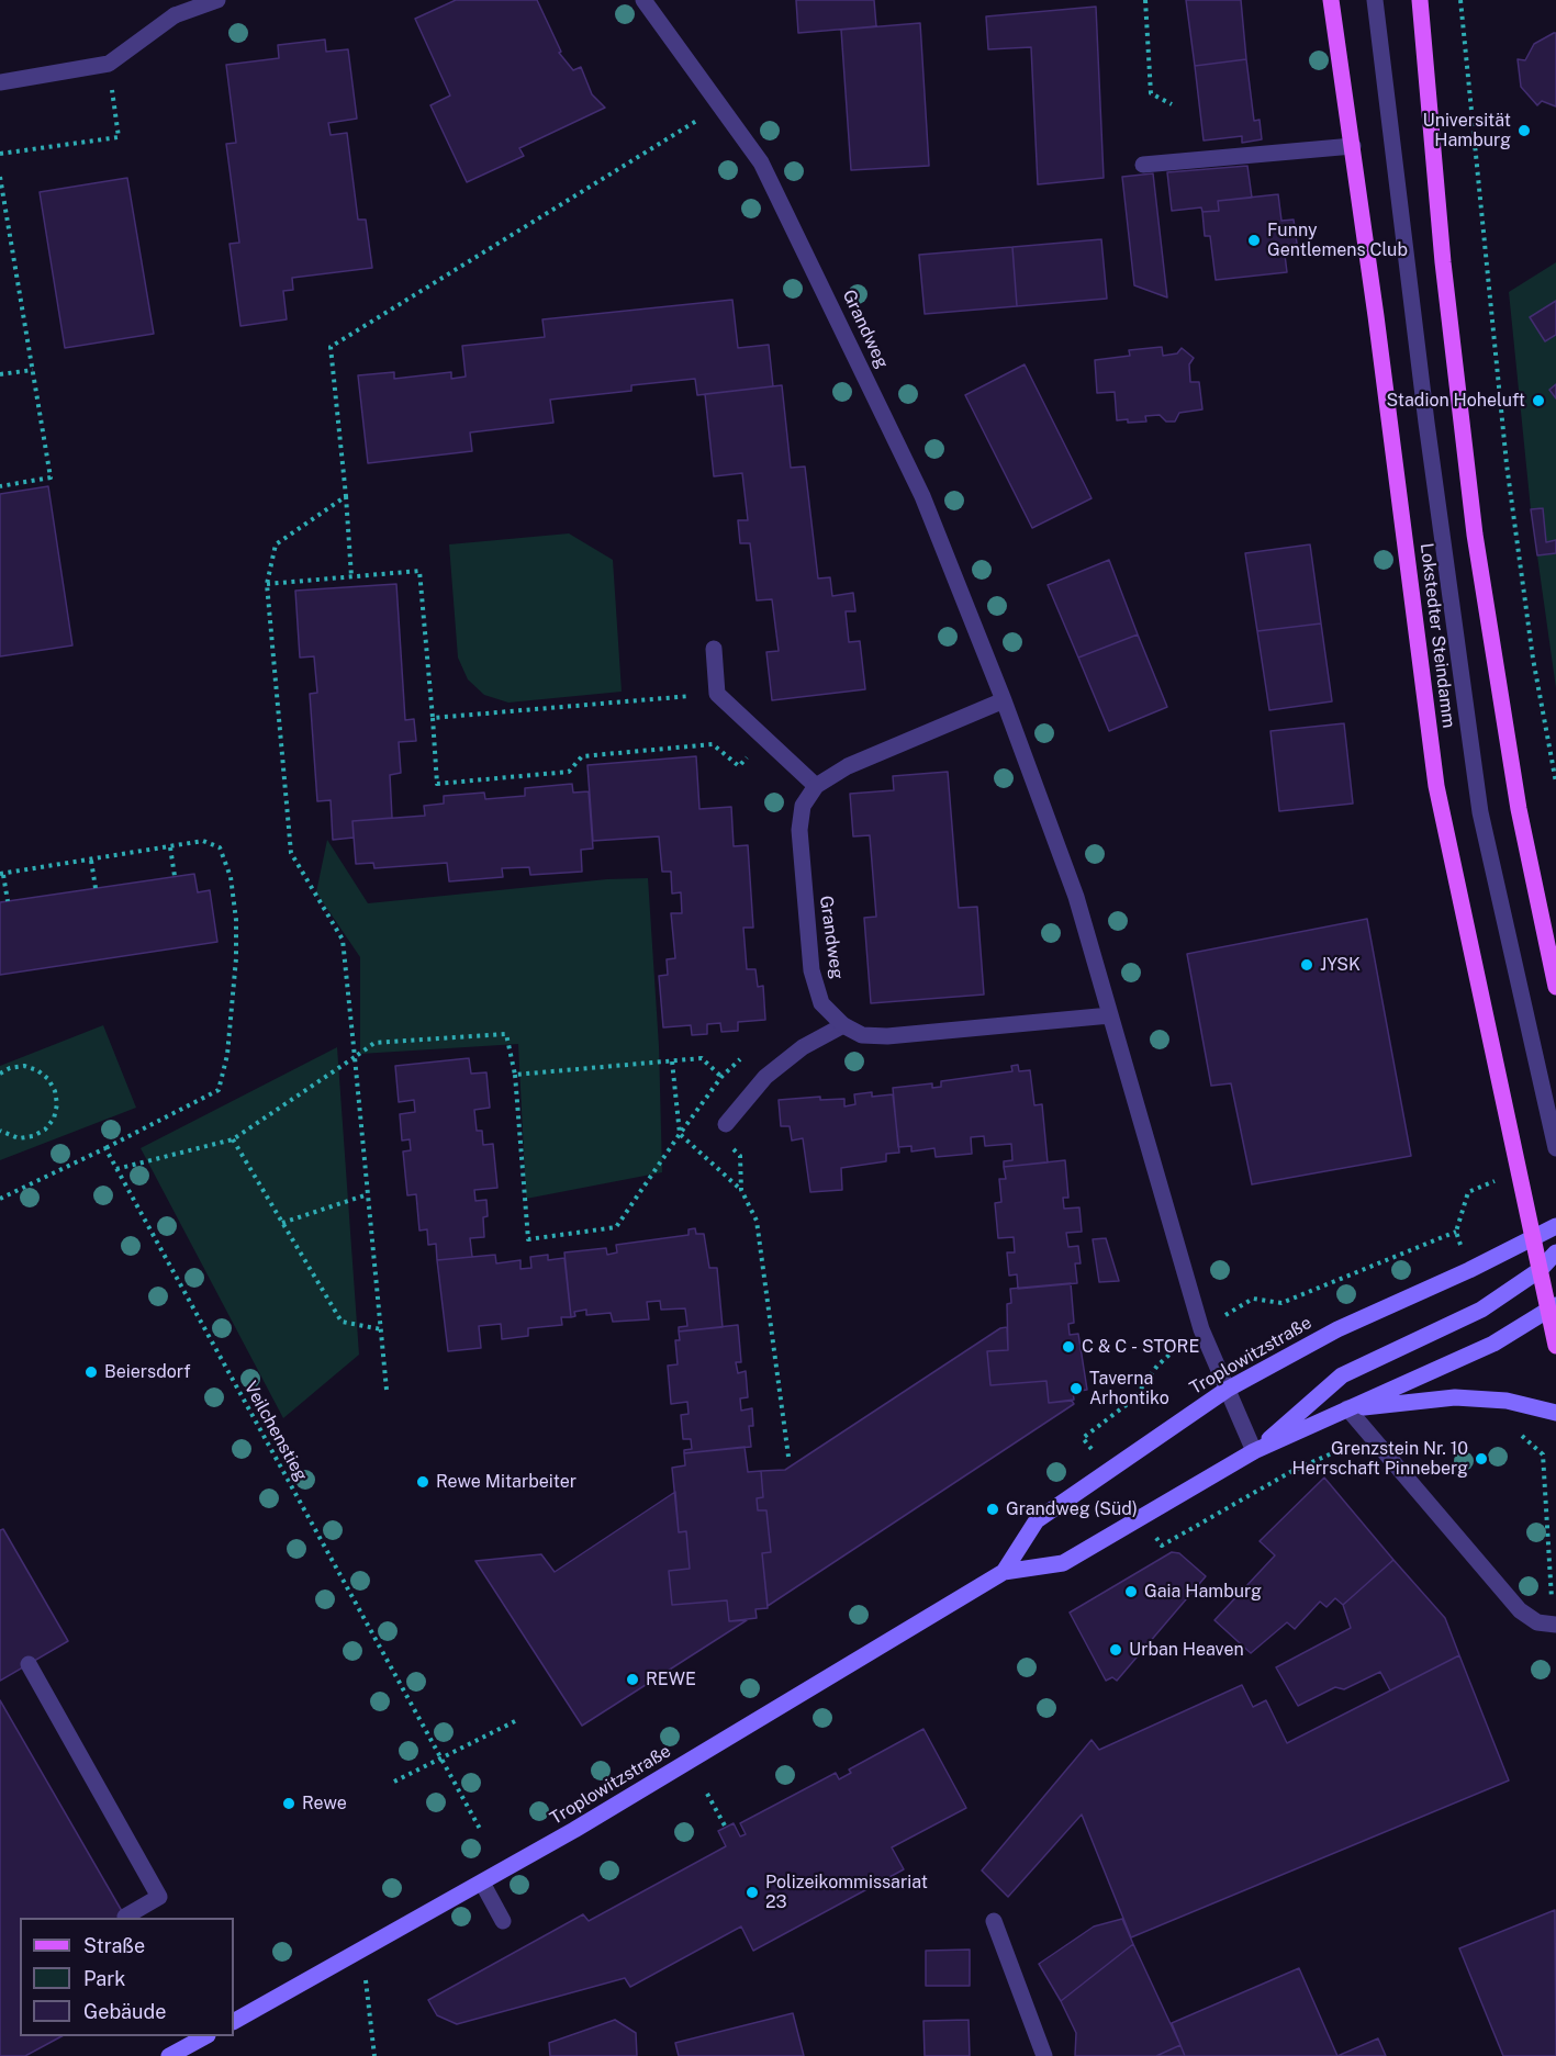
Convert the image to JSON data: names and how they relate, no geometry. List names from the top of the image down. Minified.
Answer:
{"streets":{"main road":["Lokstedter Steindamm"],"street":["Grandweg","Troplowitzstraße"],"path":["Veilchenstieg"]},"crossings":[["Grandweg","Troplowitzstraße"],["Lokstedter Steindamm","Troplowitzstraße"]],"places":["Universität Hamburg","Funny Gentlemens Club","Stadion Hoheluft","JYSK","C & C - STORE","Beiersdorf","Taverna Arhontiko","Grenzstein Nr. 10 Herrschaft Pinneberg","Rewe Mitarbeiter","Grandweg (Süd)","Gaia Hamburg","Urban Heaven","REWE","Rewe","Polizeikommissariat 23"],"legend":["Straße","Park","Gebäude"]}
